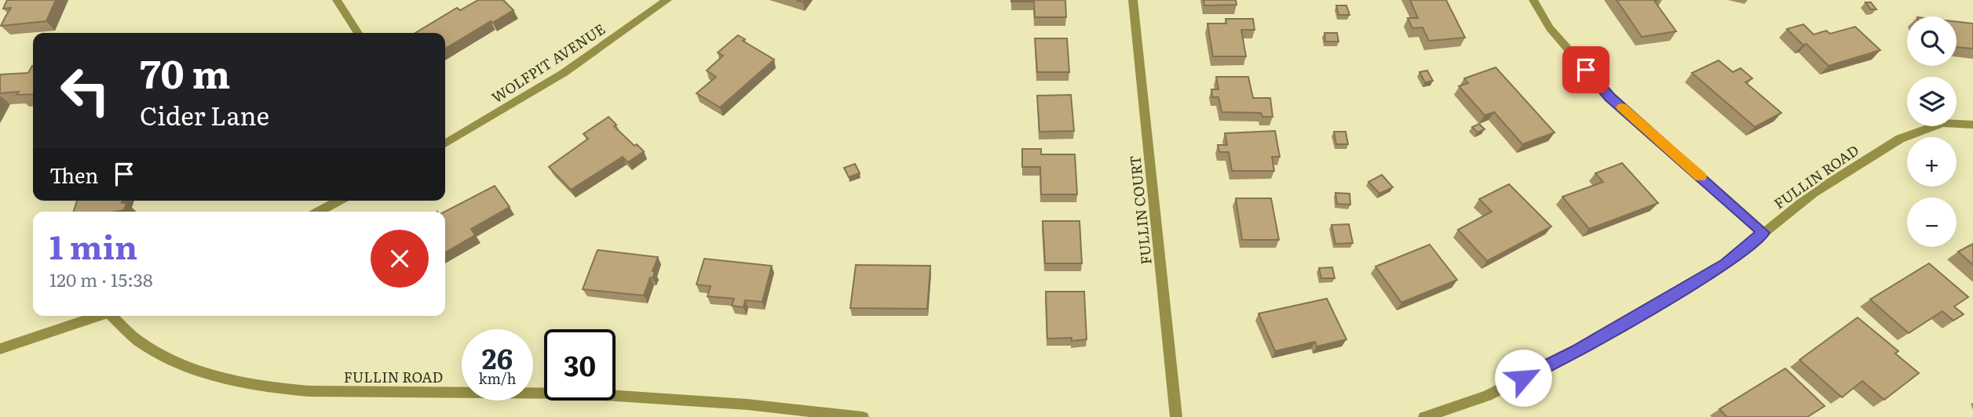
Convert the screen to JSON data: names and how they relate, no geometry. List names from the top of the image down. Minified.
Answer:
{"streets":{"street":["WOLFPIT AVENUE","FULLIN ROAD","FULLIN COURT"]},"page":{"map_buttons":["+","−"],"turn":["70 m","Cider Lane"],"then":"Then","heading":["1 min","120 m · 15:38"],"speed":"26 km/h","limit":"30"}}
